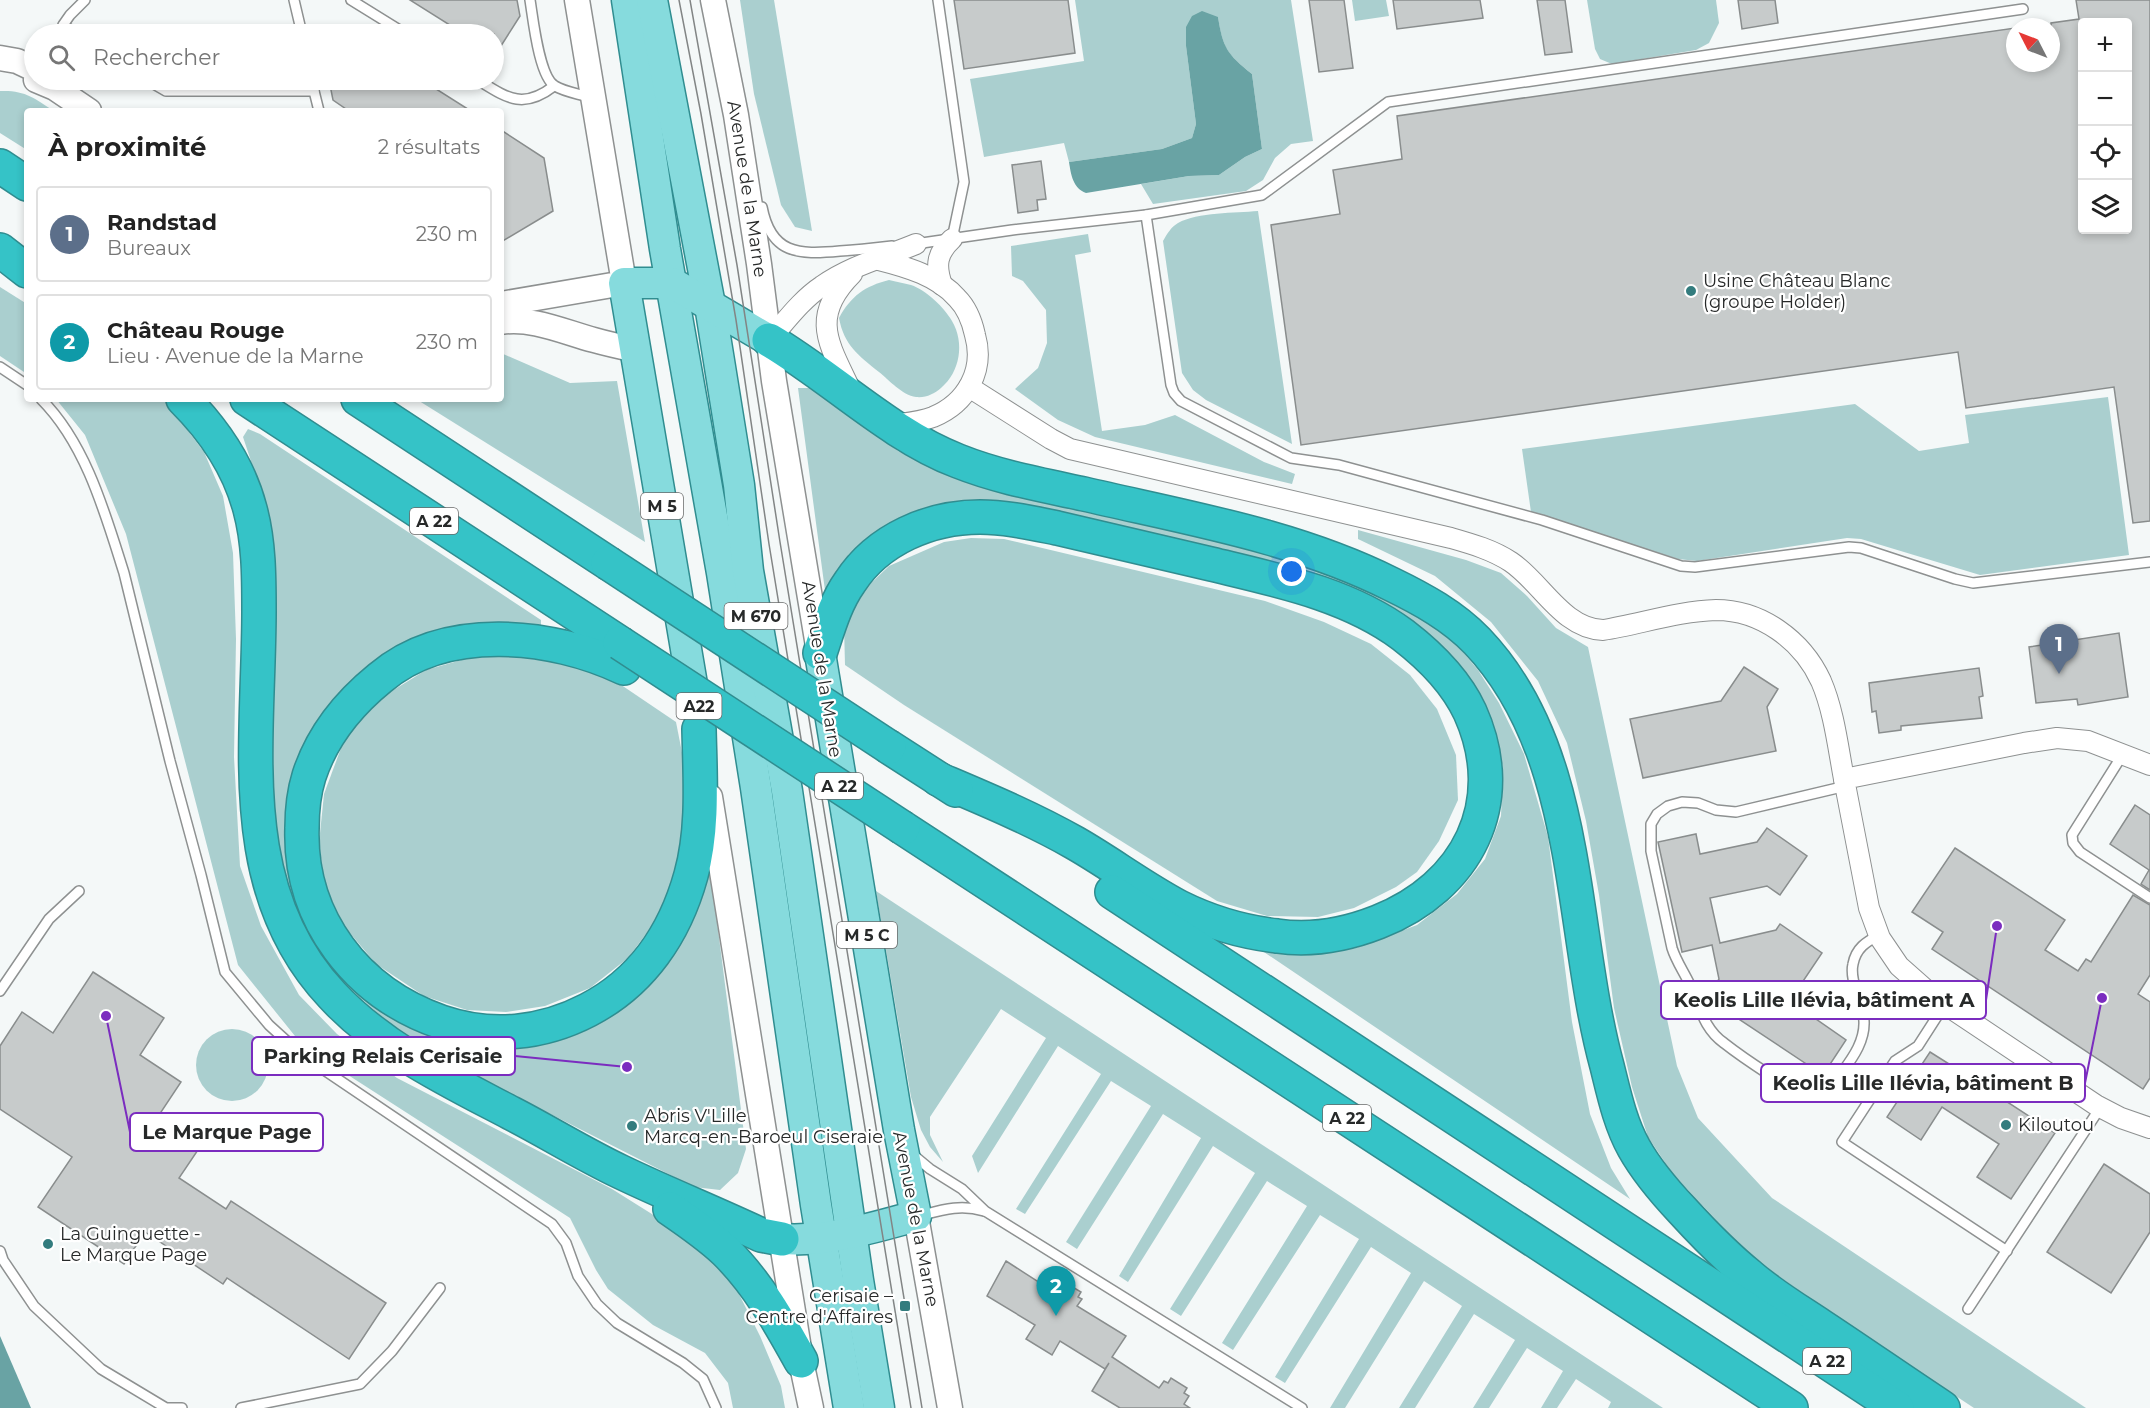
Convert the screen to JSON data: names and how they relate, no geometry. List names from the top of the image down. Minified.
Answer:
{"streets":{"highway":["A 22","A22"],"main road":["Avenue de la Marne","M 5","M 670","M 5 C"]},"crossings":[["A 22","A22"]],"places":{"other":["Usine Château Blanc (groupe Holder)","Keolis Lille Ilévia, bâtiment A","Keolis Lille Ilévia, bâtiment B","Le Marque Page","Parking Relais Cerisaie","Kiloutou","Abris V'Lille Marcq-en-Baroeul Ciseraie","La Guinguette - Le Marque Page"],"transit":["Cerisaie – Centre d'Affaires"]},"north":"top left","page":{"map_buttons":["+","−"],"search":"Rechercher","heading":["À proximité","2 résultats"],"list":[{"mark":"1","name":"Randstad","note":"Bureaux","value":"230 m"},{"mark":"2","name":"Château Rouge","note":"Lieu · Avenue de la Marne","value":"230 m"}],"pins":["1","2"]}}
